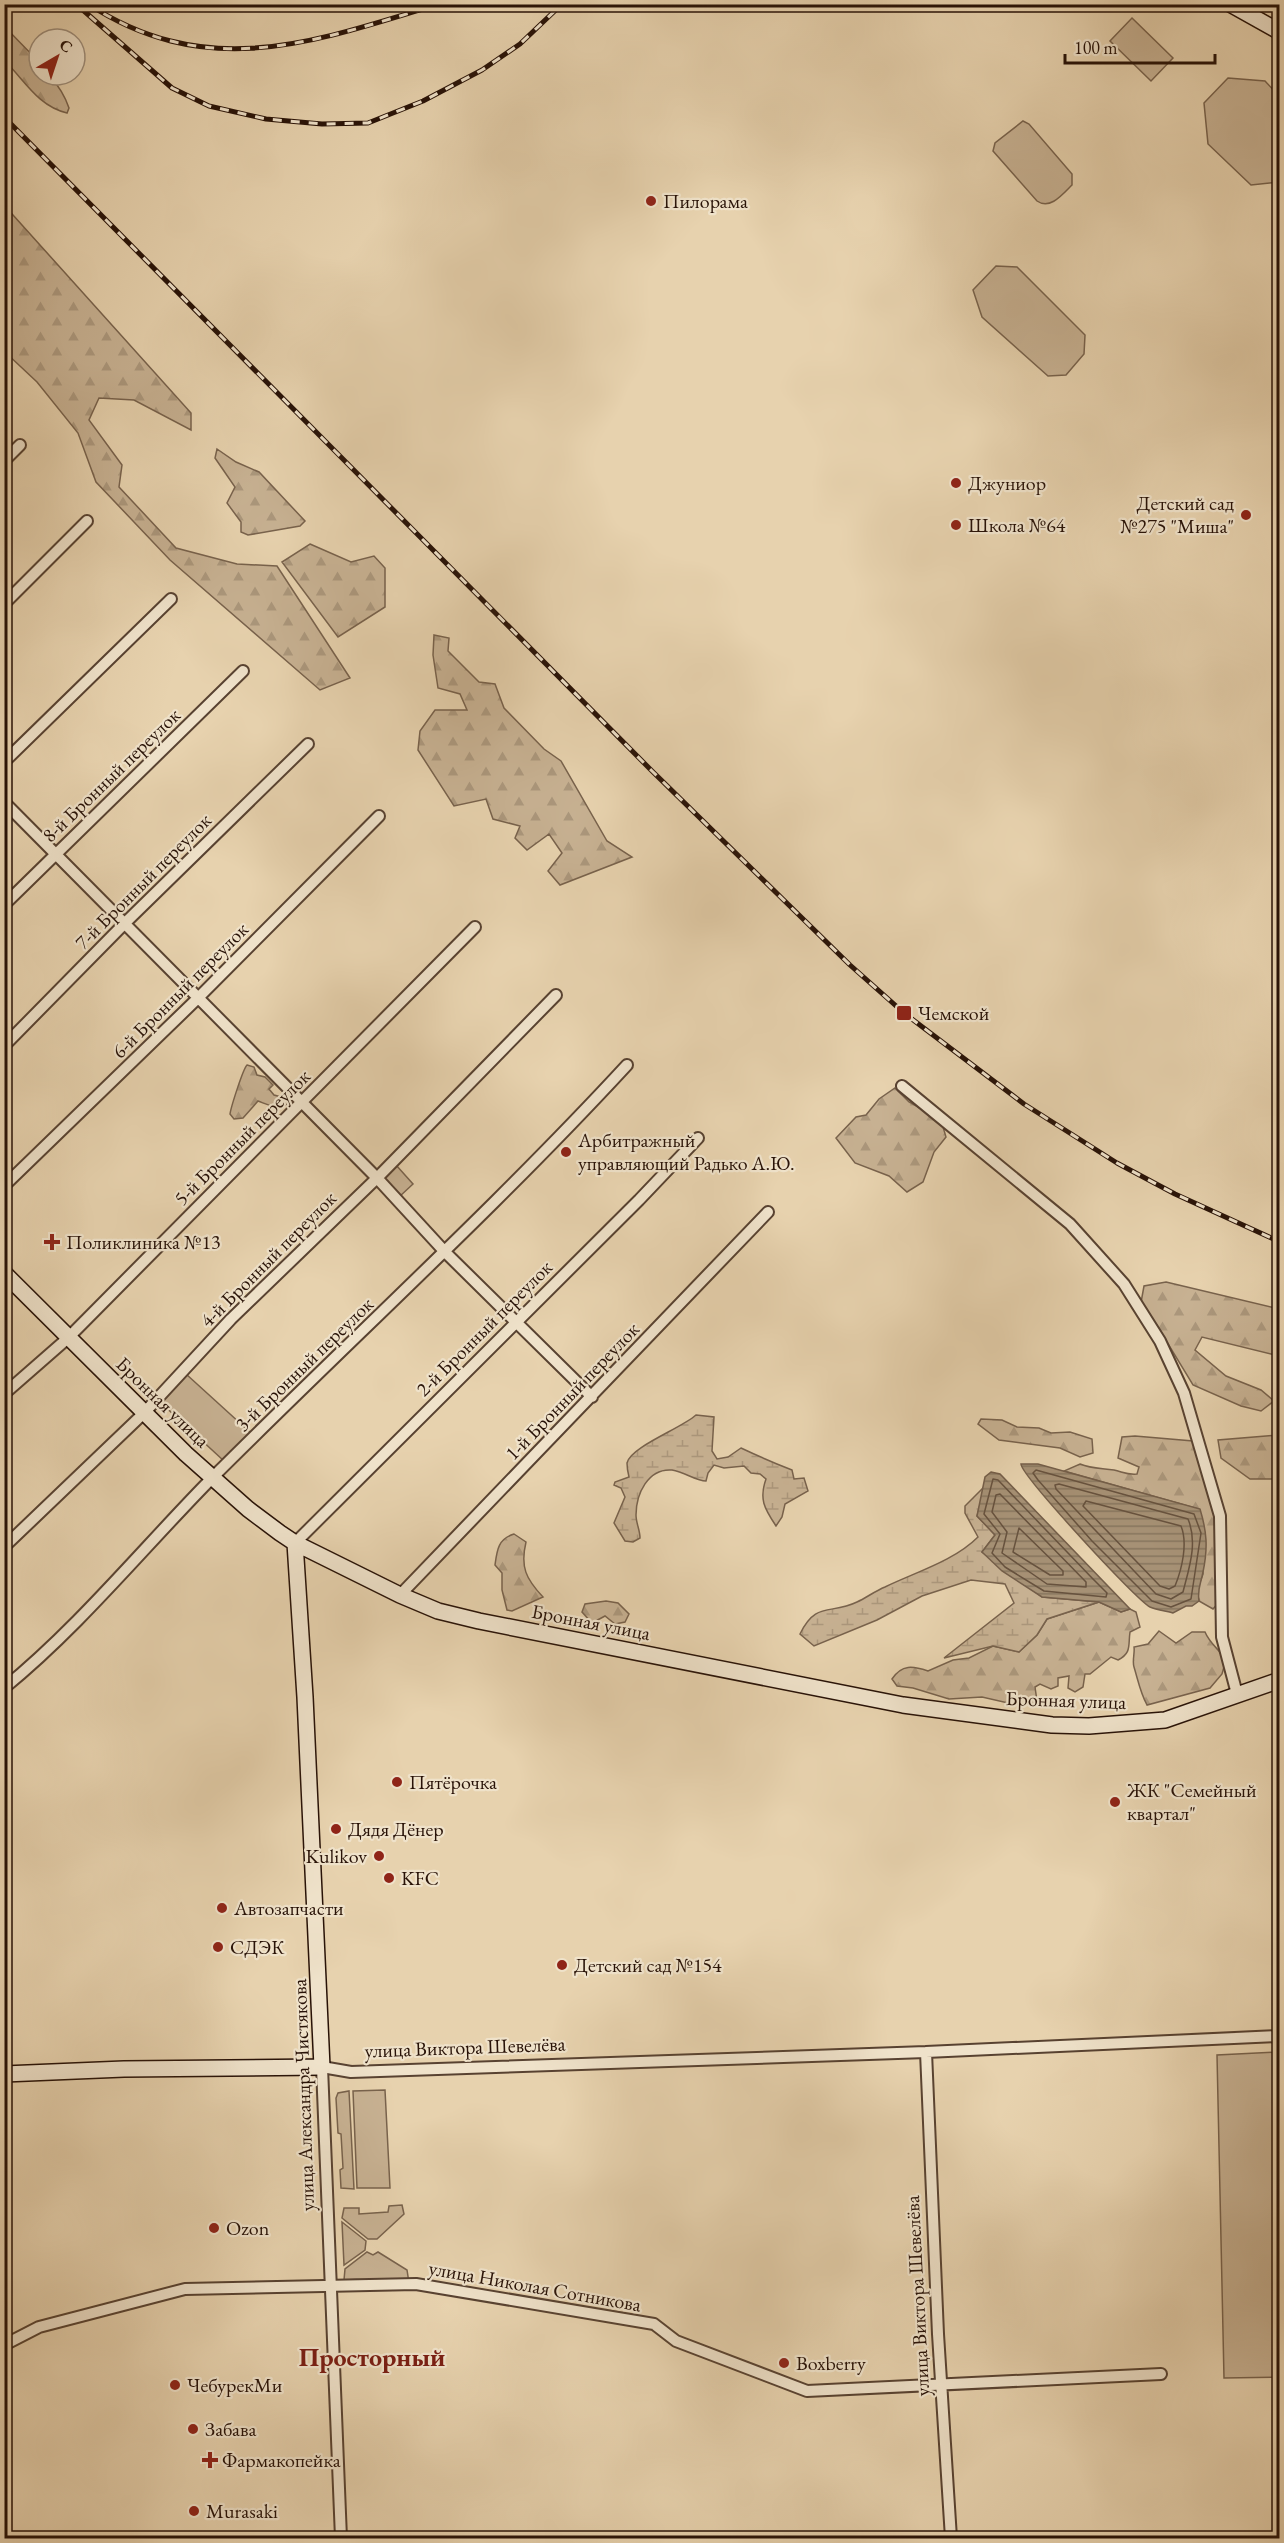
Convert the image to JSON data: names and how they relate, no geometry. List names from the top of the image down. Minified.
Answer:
{"streets":{"street":["8-й Бронный переулок","7-й Бронный переулок","6-й Бронный переулок","5-й Бронный переулок","4-й Бронный переулок","2-й Бронный переулок","3-й Бронный переулок","1-й Бронный переулок","Бронная улица","улица Виктора Шевелёва","улица Александра Чистякова","улица Николая Сотникова"]},"crossings":[["5-й Бронный переулок","Бронная улица"],["4-й Бронный переулок","Бронная улица"],["2-й Бронный переулок","Бронная улица"],["2-й Бронный переулок","улица Александра Чистякова"],["3-й Бронный переулок","Бронная улица"],["1-й Бронный переулок","Бронная улица"],["Бронная улица","улица Александра Чистякова"],["улица Виктора Шевелёва","улица Александра Чистякова"],["улица Виктора Шевелёва","улица Николая Сотникова"],["улица Александра Чистякова","улица Николая Сотникова"]],"districts":["Просторный"],"places":{"other":["Пилорама","Джуниор","Детский сад №275 \"Миша\"","Школа №64","Арбитражный управляющий Радько А.Ю.","Пятёрочка","ЖК \"Семейный квартал\"","Дядя Дёнер","Kulikov","KFC","Автозапчасти","СДЭК","Детский сад №154","Ozon","Boxberry","ЧебурекМи","Забава","Murasaki"],"transit":["Чемской"],"health":["Поликлиника №13","Фармакопейка"]},"scale_bar":"100 m","north":"top right"}
